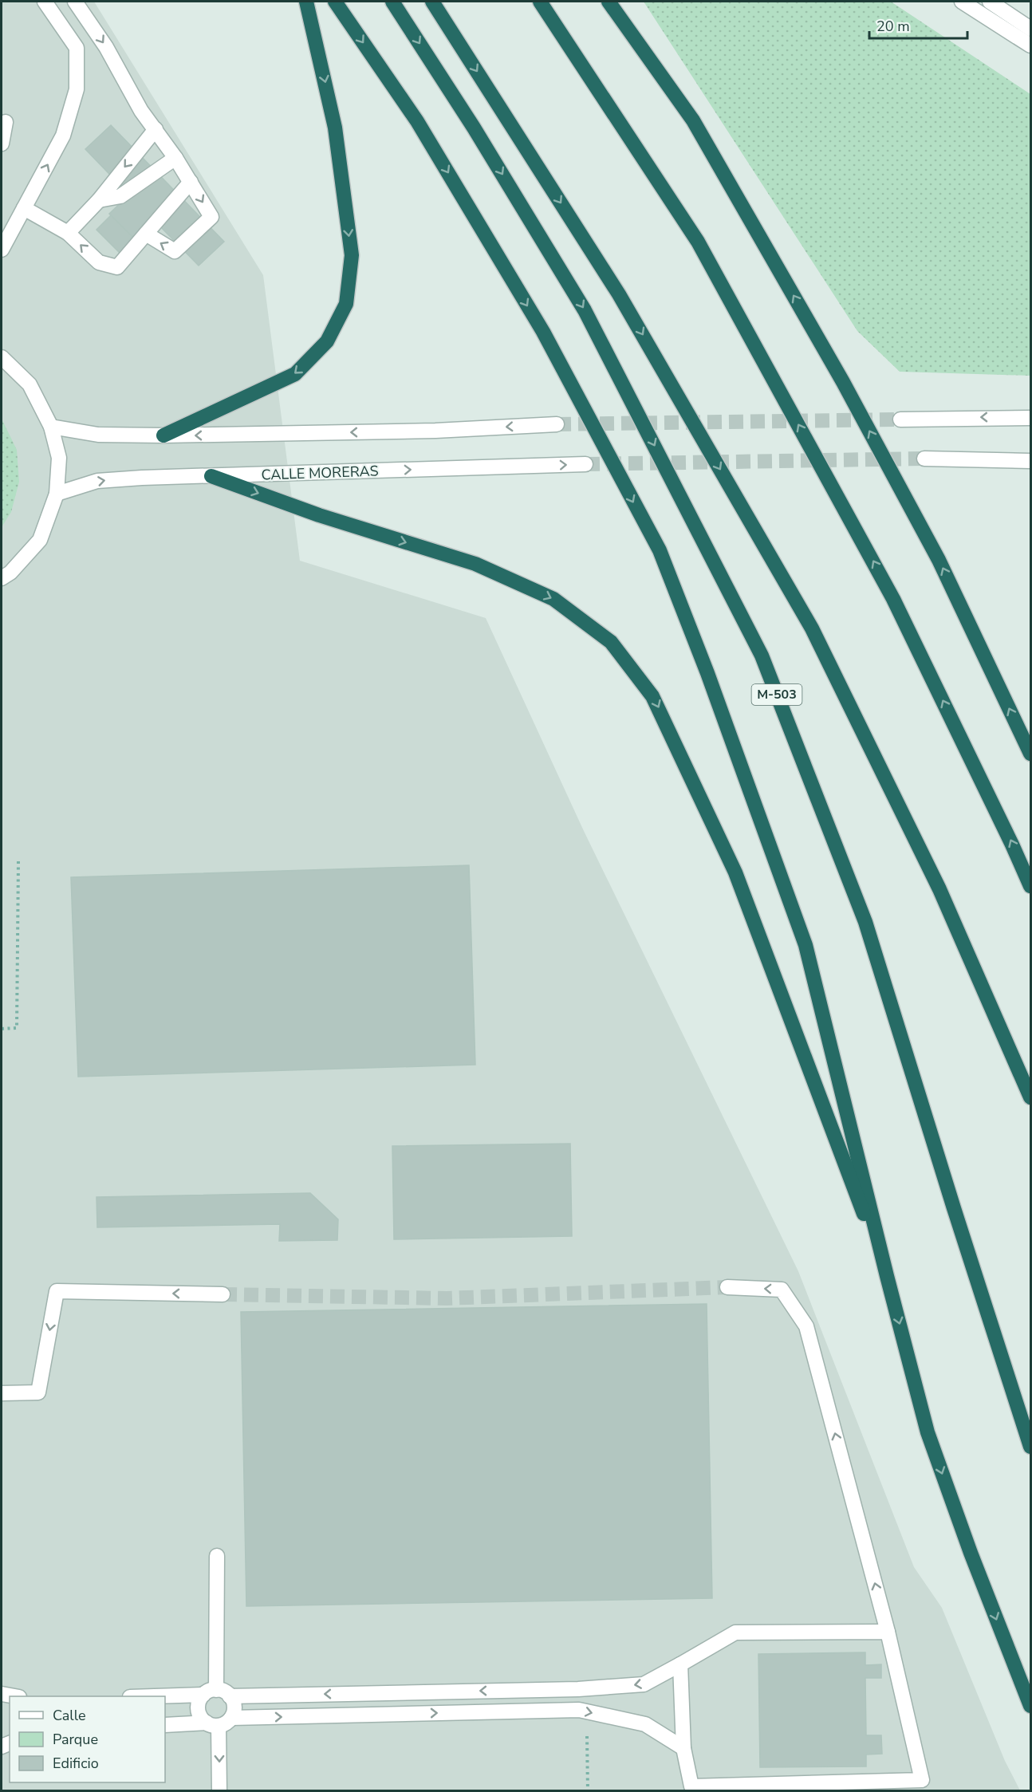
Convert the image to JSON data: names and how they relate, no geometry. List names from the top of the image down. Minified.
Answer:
{"streets":{"highway":["M-503"],"street":["CALLE MORERAS"]},"legend":["Calle","Parque","Edificio"],"scale_bar":"20 m"}
